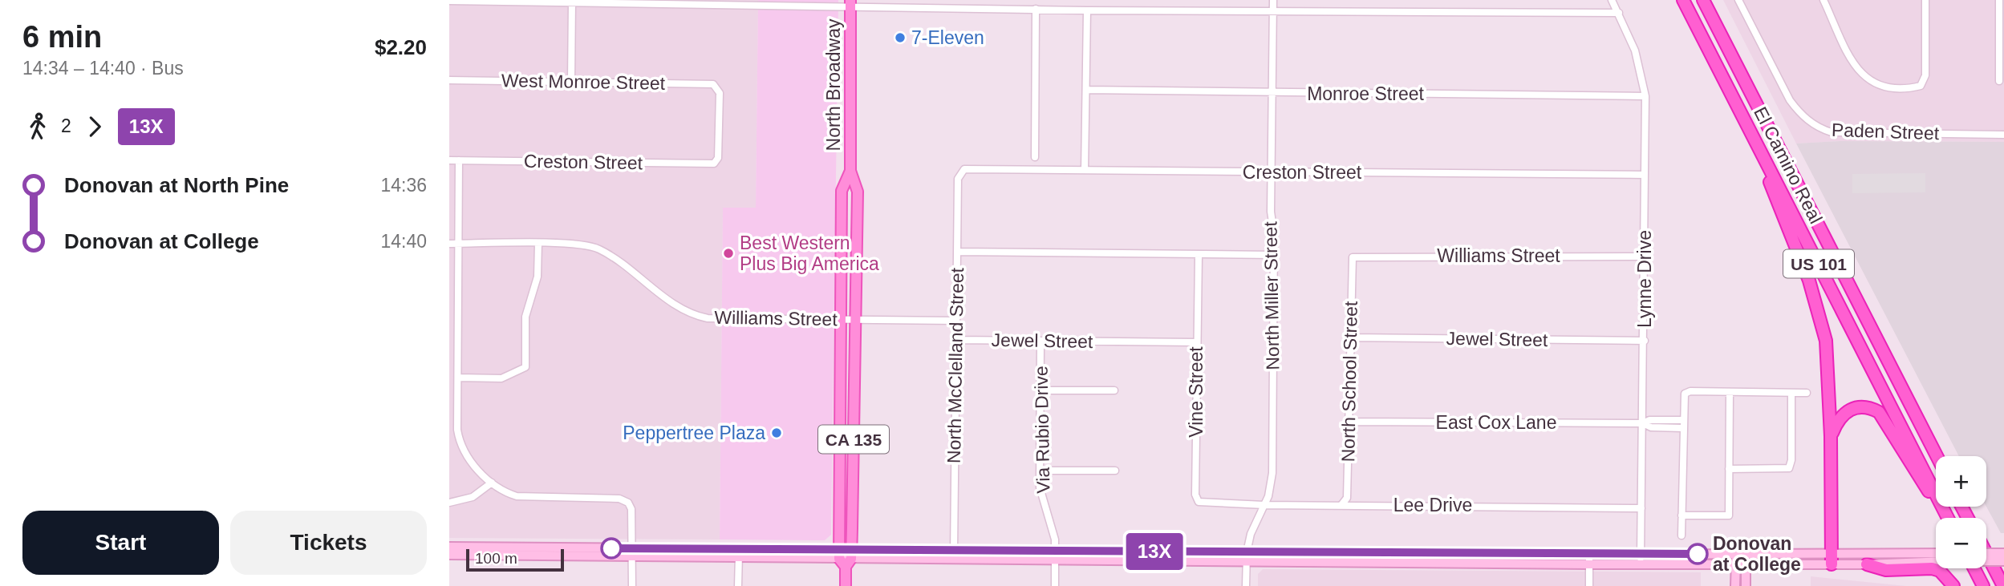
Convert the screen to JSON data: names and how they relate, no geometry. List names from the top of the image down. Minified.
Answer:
{"streets":{"highway":["El Camino Real","US 101"],"main road":["North Broadway","CA 135"],"street":["West Monroe Street","Monroe Street","Paden Street","Creston Street","Williams Street","Lynne Drive","North Miller Street","Jewel Street","North McClelland Street","North School Street","Vine Street","East Cox Lane","Via Rubio Drive","Lee Drive"]},"crossings":[["West Monroe Street","Creston Street"],["North Broadway","Williams Street"],["Monroe Street","Lynne Drive"],["Monroe Street","North Miller Street"],["Creston Street","Lynne Drive"],["Creston Street","North Miller Street"],["Creston Street","North McClelland Street"],["Williams Street","Lynne Drive"],["Williams Street","North McClelland Street"],["Williams Street","North School Street"],["Lynne Drive","Jewel Street"],["Lynne Drive","East Cox Lane"],["Lynne Drive","Lee Drive"],["North Miller Street","Lee Drive"],["Jewel Street","North McClelland Street"],["Jewel Street","North School Street"],["Jewel Street","Vine Street"],["Jewel Street","Via Rubio Drive"],["North School Street","East Cox Lane"],["North School Street","Lee Drive"],["Vine Street","Lee Drive"]],"places":["7-Eleven","Best Western Plus Big America","Peppertree Plaza","Donovan at College"],"lines":["bus line 13X"],"scale_bar":"100 m","page":{"heading":["6 min","14:34 – 14:40 · Bus","$2.20"],"on_map":"13X","legs":["2","13X"],"list":[{"name":"Donovan at North Pine","value":"14:36"},{"name":"Donovan at College","value":"14:40"}],"map_buttons":["+","−"],"buttons":["Start","Tickets"],"scale":"100 m"}}
